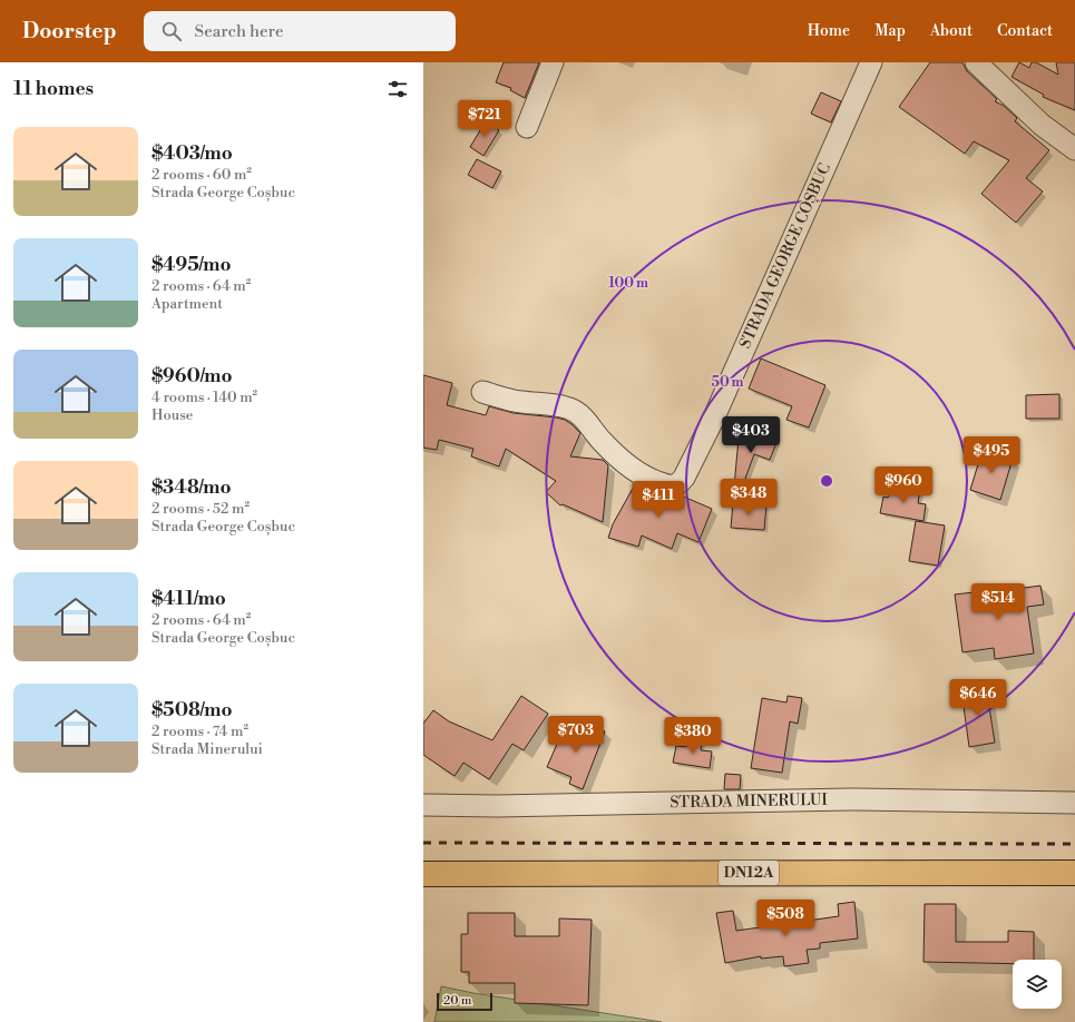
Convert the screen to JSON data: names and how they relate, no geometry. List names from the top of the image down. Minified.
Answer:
{"streets":{"main road":["DN12A"],"street":["STRADA GEORGE COȘBUC","STRADA MINERULUI"]},"scale_bar":"20 m","page":{"header":"Doorstep","search":"Search here","nav":["Home","Map","About","Contact"],"heading":"11 homes","price":["$721","$403","$495","$960","$348","$411","$514","$646","$703","$380","$508"],"list":[{"name":"$403/mo","note":"2 rooms · 60 m² · Strada George Coșbuc"},{"name":"$495/mo","note":"2 rooms · 64 m² · Apartment"},{"name":"$960/mo","note":"4 rooms · 140 m² · House"},{"name":"$348/mo","note":"2 rooms · 52 m² · Strada George Coșbuc"},{"name":"$411/mo","note":"2 rooms · 64 m² · Strada George Coșbuc"},{"name":"$508/mo","note":"2 rooms · 74 m² · Strada Minerului"}],"scale":"20 m"},"rings":["100 m","50 m"]}
